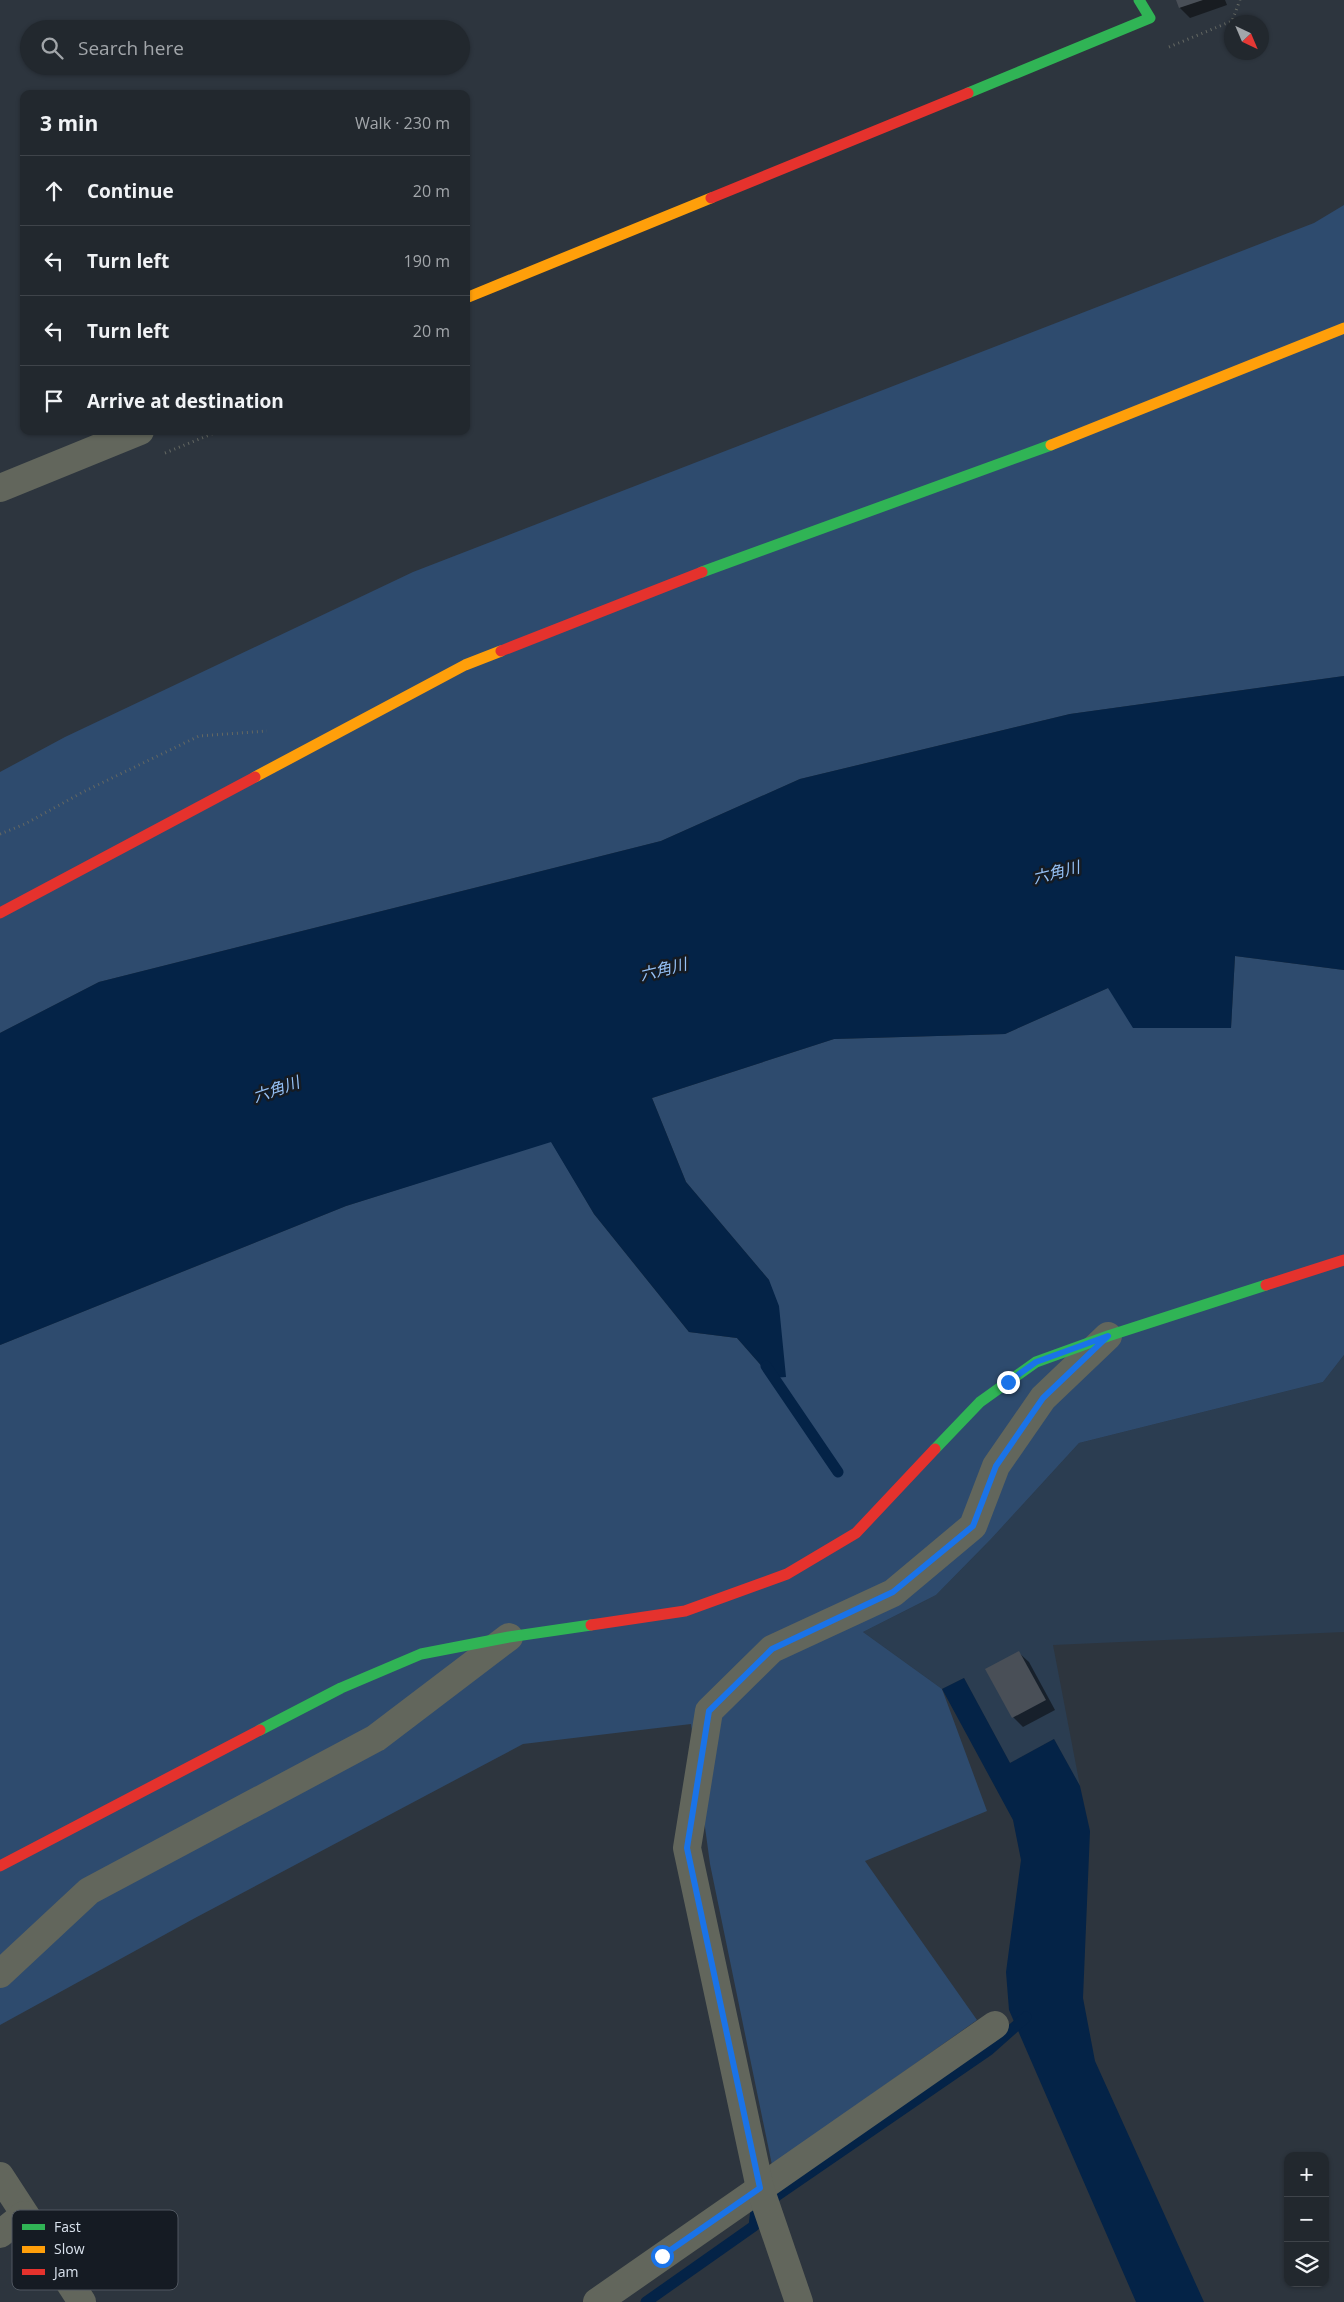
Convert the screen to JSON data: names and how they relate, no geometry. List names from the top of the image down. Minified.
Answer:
{"water":["六角川"],"legend":["Fast","Slow","Jam"],"north":"bottom right","page":{"search":"Search here","heading":["3 min","Walk · 230 m"],"list":[["Continue","20 m"],["Turn left","190 m"],["Turn left","20 m"],"Arrive at destination"],"map_buttons":["+","−"]}}
